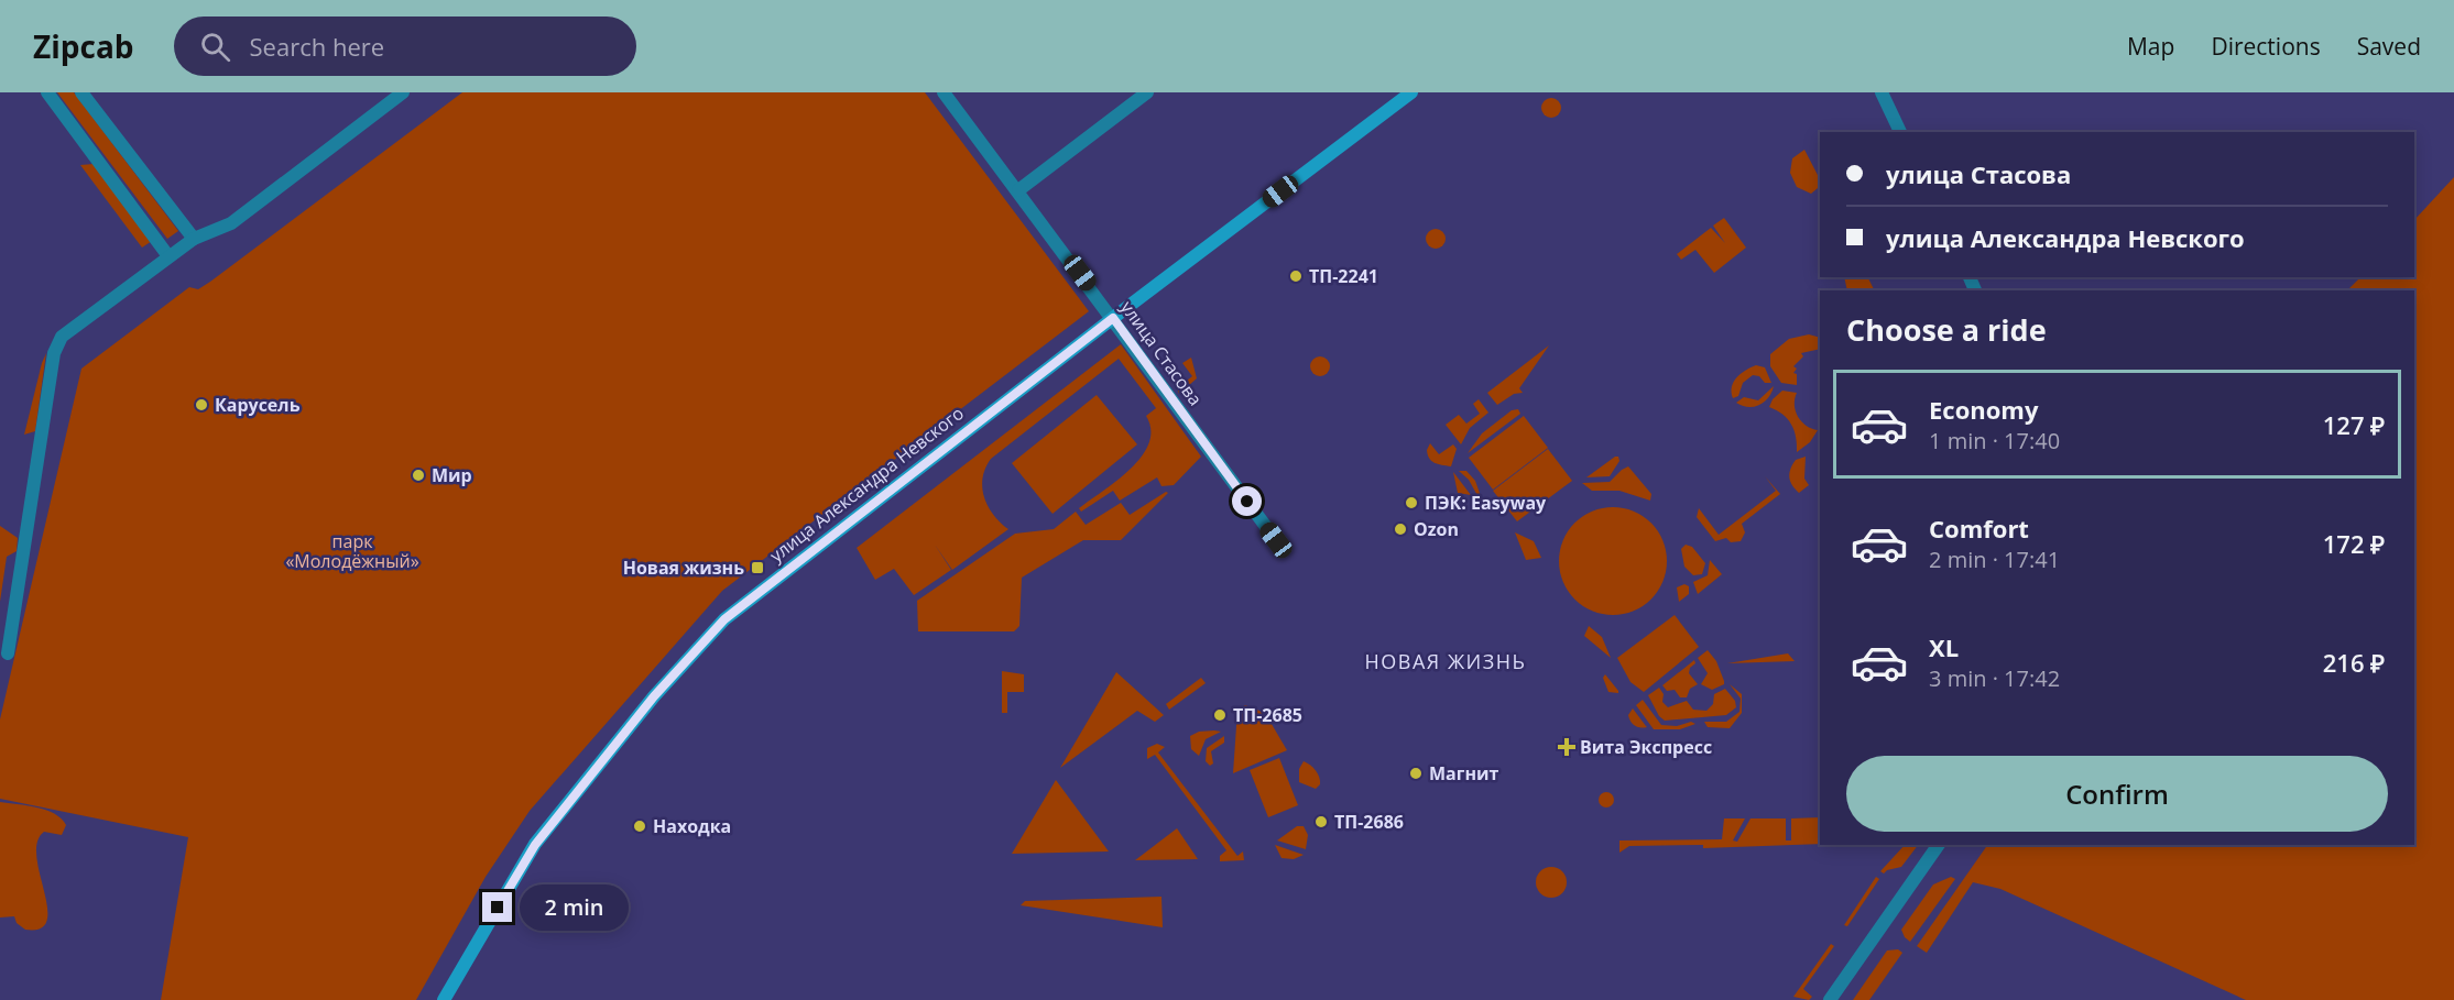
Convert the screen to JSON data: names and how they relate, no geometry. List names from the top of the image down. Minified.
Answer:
{"streets":{"street":["улица Стасова","улица Александра Невского"]},"crossings":[["улица Стасова","улица Александра Невского"]],"districts":["НОВАЯ ЖИЗНЬ"],"parks":["парк «Молодёжный»"],"places":{"other":["ТП-2241","Карусель","Мир","ПЭК: Easyway","Ozon","ТП-2685","Магнит","ТП-2686","Находка"],"transit":["Новая жизнь"],"health":["Вита Экспресс"]},"page":{"header":"Zipcab","search":"Search here","nav":["Map","Directions","Saved"],"banner":["улица Стасова","улица Александра Невского"],"heading":"Choose a ride","list":[{"name":"Economy","note":"1 min · 17:40","value":"127 ₽"},{"name":"Comfort","note":"2 min · 17:41","value":"172 ₽"},{"name":"XL","note":"3 min · 17:42","value":"216 ₽"}],"buttons":"Confirm","bubble":"2 min"}}
